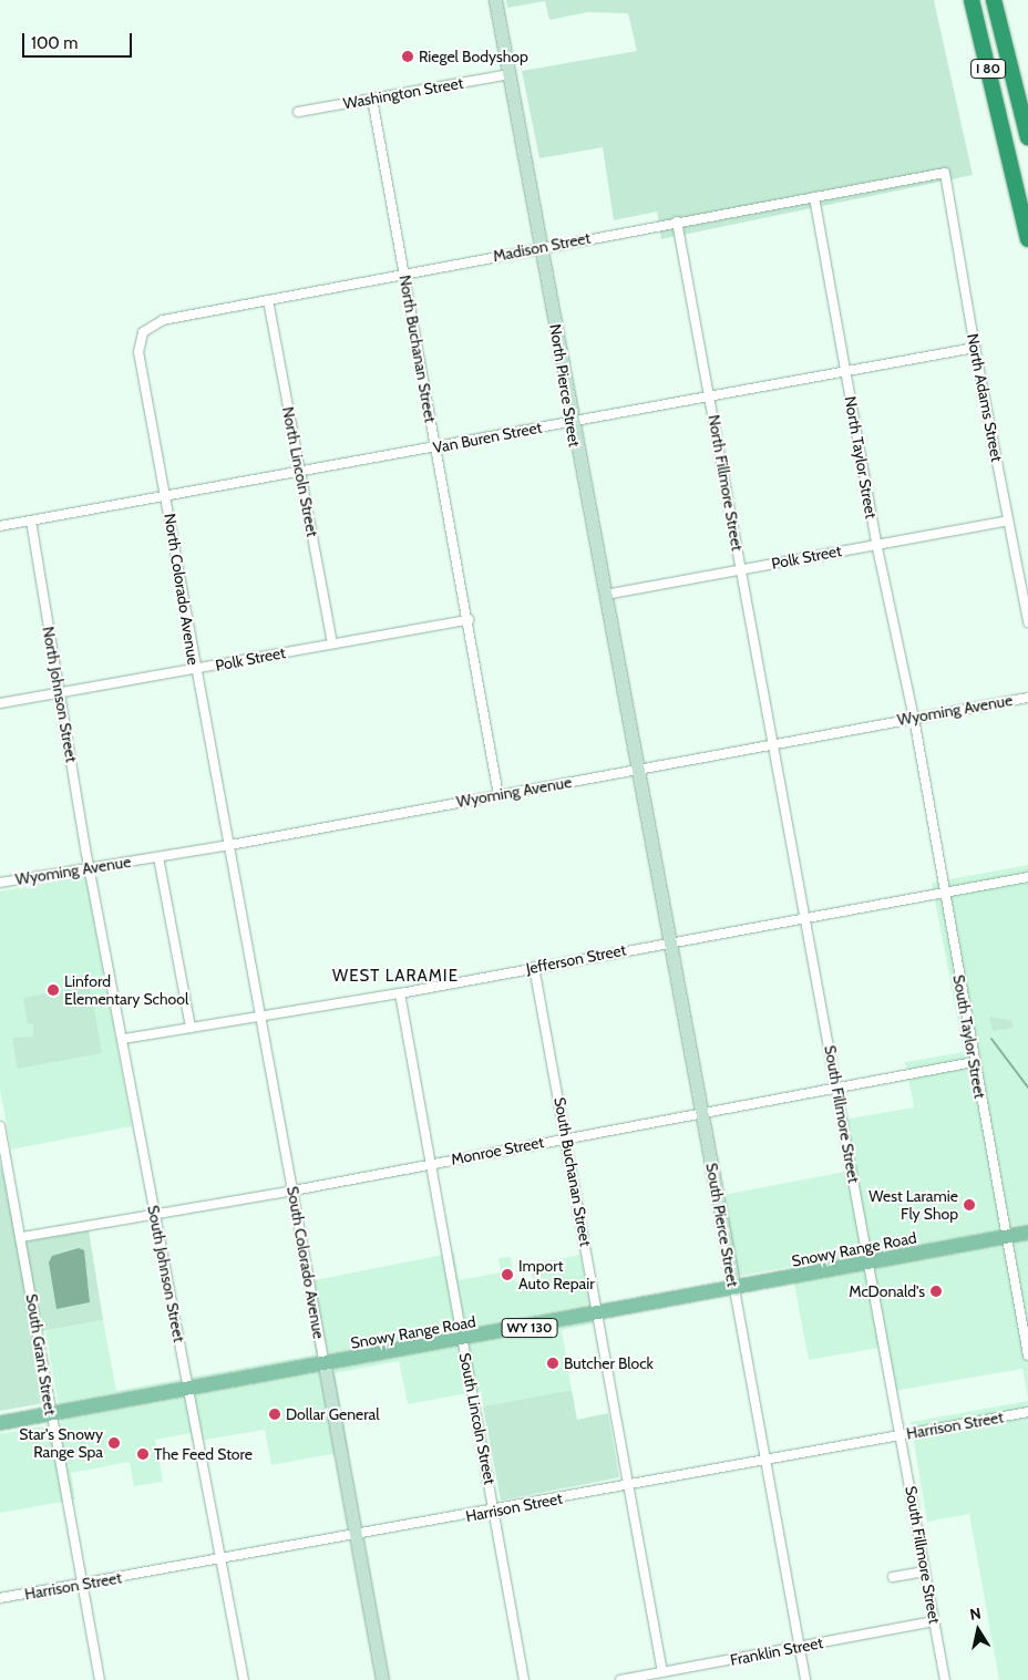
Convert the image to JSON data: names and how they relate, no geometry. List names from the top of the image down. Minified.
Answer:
{"streets":{"highway":["I 80"],"main road":["North Pierce Street","South Pierce Street","Snowy Range Road","South Colorado Avenue","WY 130"],"street":["Washington Street","Madison Street","North Buchanan Street","North Adams Street","Van Buren Street","North Taylor Street","North Lincoln Street","North Fillmore Street","Polk Street","North Colorado Avenue","North Johnson Street","Wyoming Avenue","Jefferson Street","South Taylor Street","South Fillmore Street","Monroe Street","South Buchanan Street","South Johnson Street","South Grant Street","South Lincoln Street","Harrison Street","Franklin Street"]},"crossings":[["Washington Street","North Buchanan Street"],["Washington Street","North Pierce Street"],["Madison Street","North Buchanan Street"],["Madison Street","North Pierce Street"],["Madison Street","North Adams Street"],["Madison Street","North Taylor Street"],["Madison Street","North Lincoln Street"],["Madison Street","North Fillmore Street"],["Madison Street","North Colorado Avenue"],["North Buchanan Street","Van Buren Street"],["North Buchanan Street","Polk Street"],["North Buchanan Street","Wyoming Avenue"],["North Pierce Street","Van Buren Street"],["North Pierce Street","Polk Street"],["North Pierce Street","Wyoming Avenue"],["North Pierce Street","South Pierce Street"],["North Adams Street","Van Buren Street"],["North Adams Street","Polk Street"],["Van Buren Street","North Taylor Street"],["Van Buren Street","North Lincoln Street"],["Van Buren Street","North Fillmore Street"],["Van Buren Street","North Colorado Avenue"],["Van Buren Street","North Johnson Street"],["North Taylor Street","Polk Street"],["North Taylor Street","Wyoming Avenue"],["North Taylor Street","South Taylor Street"],["North Lincoln Street","Polk Street"],["North Fillmore Street","Polk Street"],["North Fillmore Street","Wyoming Avenue"],["North Fillmore Street","South Fillmore Street"],["Polk Street","North Colorado Avenue"],["Polk Street","North Johnson Street"],["North Colorado Avenue","Wyoming Avenue"],["North Colorado Avenue","South Colorado Avenue"],["North Johnson Street","Wyoming Avenue"],["North Johnson Street","South Johnson Street"],["Wyoming Avenue","South Taylor Street"],["Wyoming Avenue","South Fillmore Street"],["Wyoming Avenue","South Pierce Street"],["Wyoming Avenue","South Colorado Avenue"],["Wyoming Avenue","South Johnson Street"],["Jefferson Street","South Taylor Street"],["Jefferson Street","South Fillmore Street"],["Jefferson Street","South Buchanan Street"],["Jefferson Street","South Pierce Street"],["Jefferson Street","South Colorado Avenue"],["Jefferson Street","South Johnson Street"],["Jefferson Street","South Lincoln Street"],["South Taylor Street","Monroe Street"],["South Taylor Street","Snowy Range Road"],["South Fillmore Street","Monroe Street"],["South Fillmore Street","Snowy Range Road"],["South Fillmore Street","Harrison Street"],["South Fillmore Street","Franklin Street"],["Monroe Street","South Buchanan Street"],["Monroe Street","South Pierce Street"],["Monroe Street","South Colorado Avenue"],["Monroe Street","South Johnson Street"],["Monroe Street","South Grant Street"],["Monroe Street","South Lincoln Street"],["South Buchanan Street","Snowy Range Road"],["South Buchanan Street","Harrison Street"],["South Buchanan Street","Franklin Street"],["South Pierce Street","Snowy Range Road"],["South Pierce Street","Harrison Street"],["South Pierce Street","Franklin Street"],["Snowy Range Road","South Colorado Avenue"],["Snowy Range Road","South Johnson Street"],["Snowy Range Road","South Grant Street"],["Snowy Range Road","South Lincoln Street"],["South Colorado Avenue","Harrison Street"],["South Johnson Street","Harrison Street"],["South Grant Street","Harrison Street"],["South Lincoln Street","Harrison Street"]],"districts":["WEST LARAMIE"],"places":["Riegel Bodyshop","Linford Elementary School","West Laramie Fly Shop","Import Auto Repair","McDonald's","Butcher Block","Dollar General","Star's Snowy Range Spa","The Feed Store"],"scale_bar":"100 m","north":"top"}
